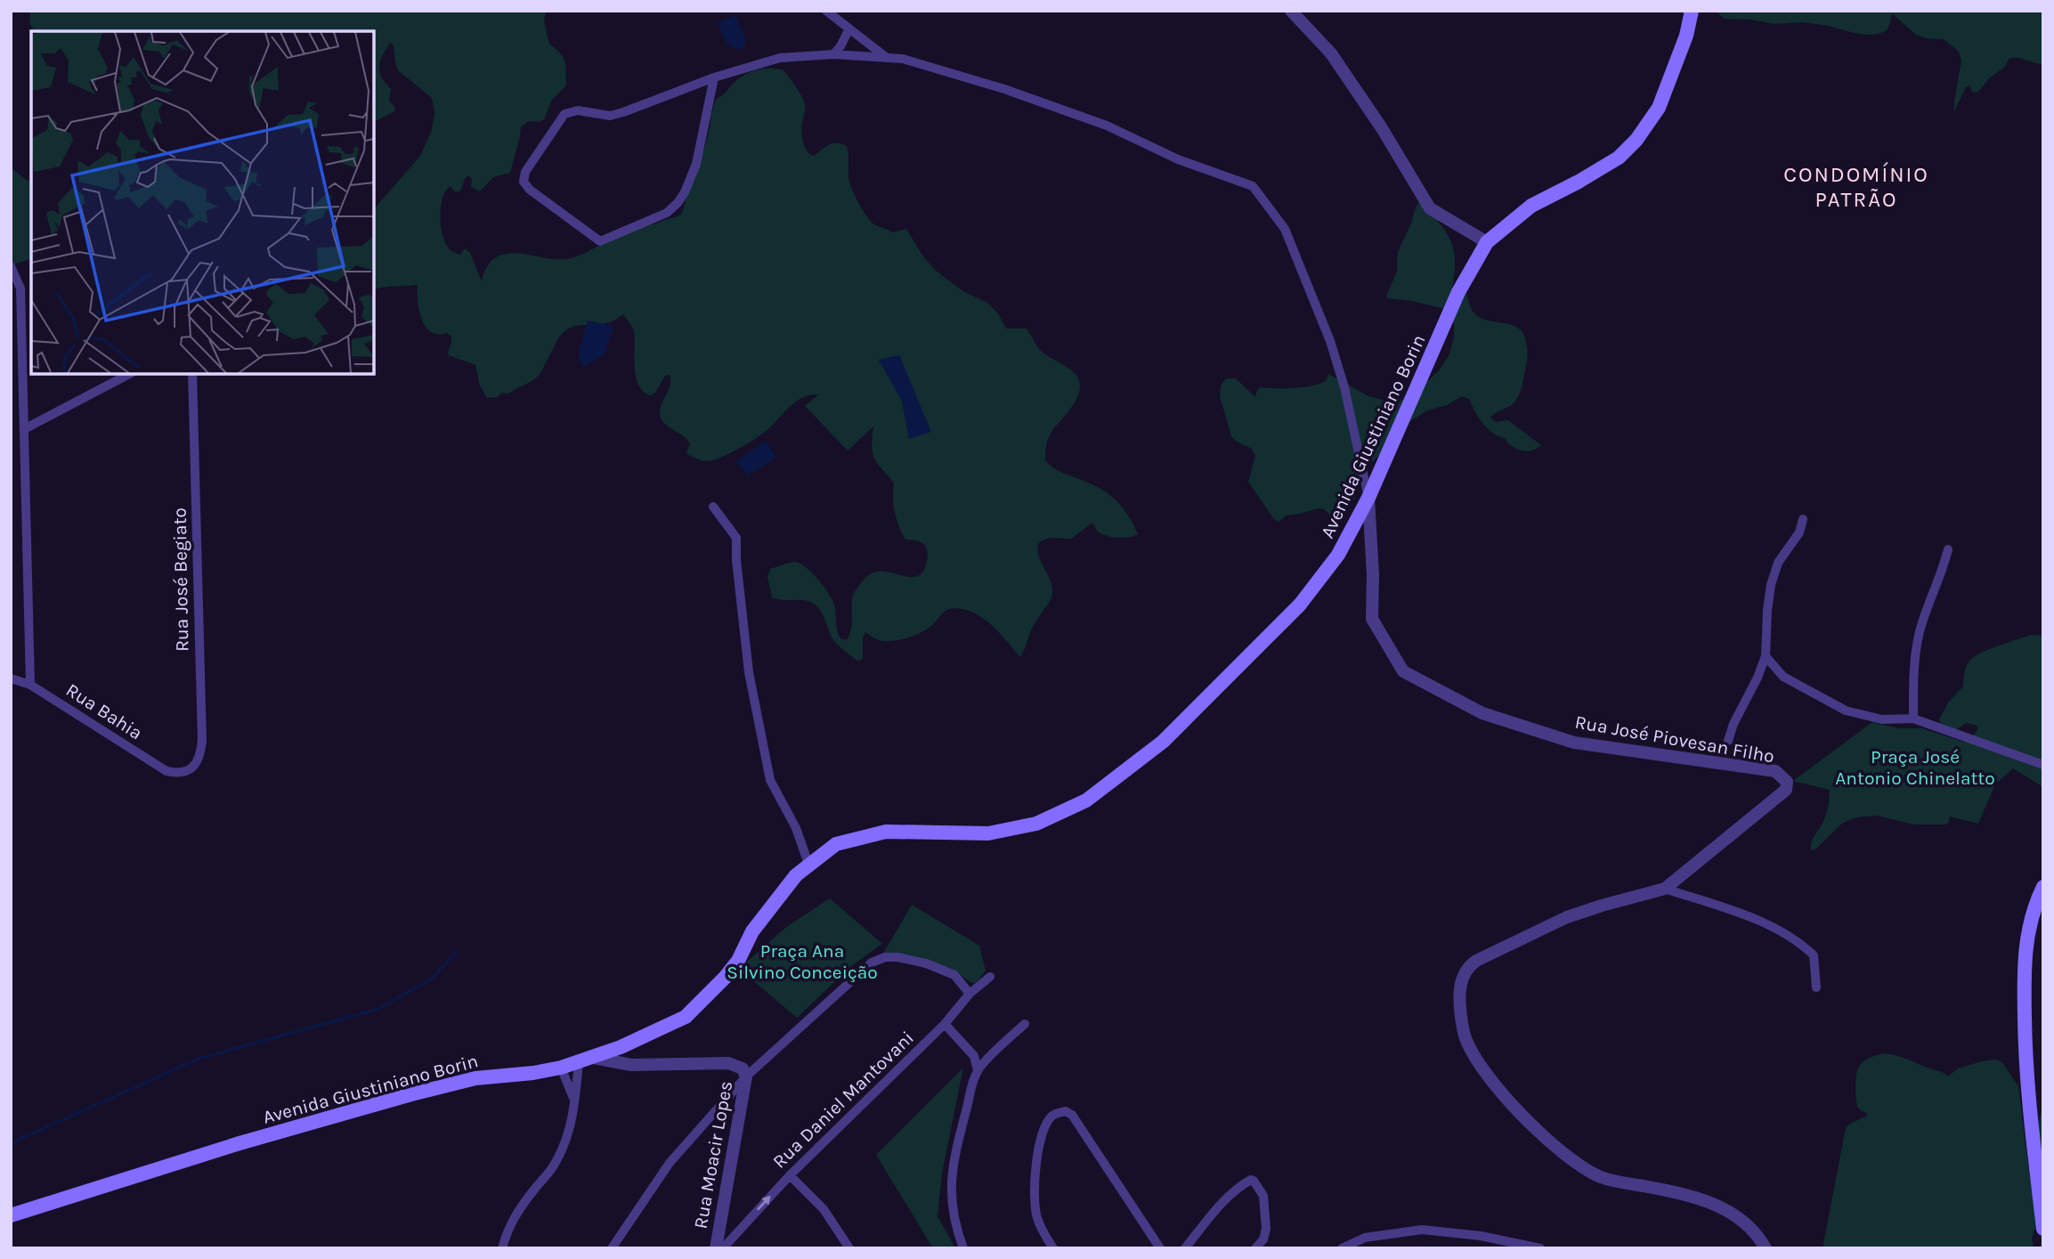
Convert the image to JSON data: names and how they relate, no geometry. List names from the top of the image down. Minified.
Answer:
{"streets":{"main road":["Avenida Giustiniano Borin"],"street":["Rua José Begiato","Rua Bahia","Rua José Piovesan Filho","Rua Daniel Mantovani","Rua Moacir Lopes"]},"crossings":[["Avenida Giustiniano Borin","Rua José Piovesan Filho"],["Avenida Giustiniano Borin","Rua Moacir Lopes"],["Rua José Begiato","Rua Bahia"]],"districts":["CONDOMÍNIO PATRÃO"],"parks":["Praça José Antonio Chinelatto","Praça Ana Silvino Conceição"]}
